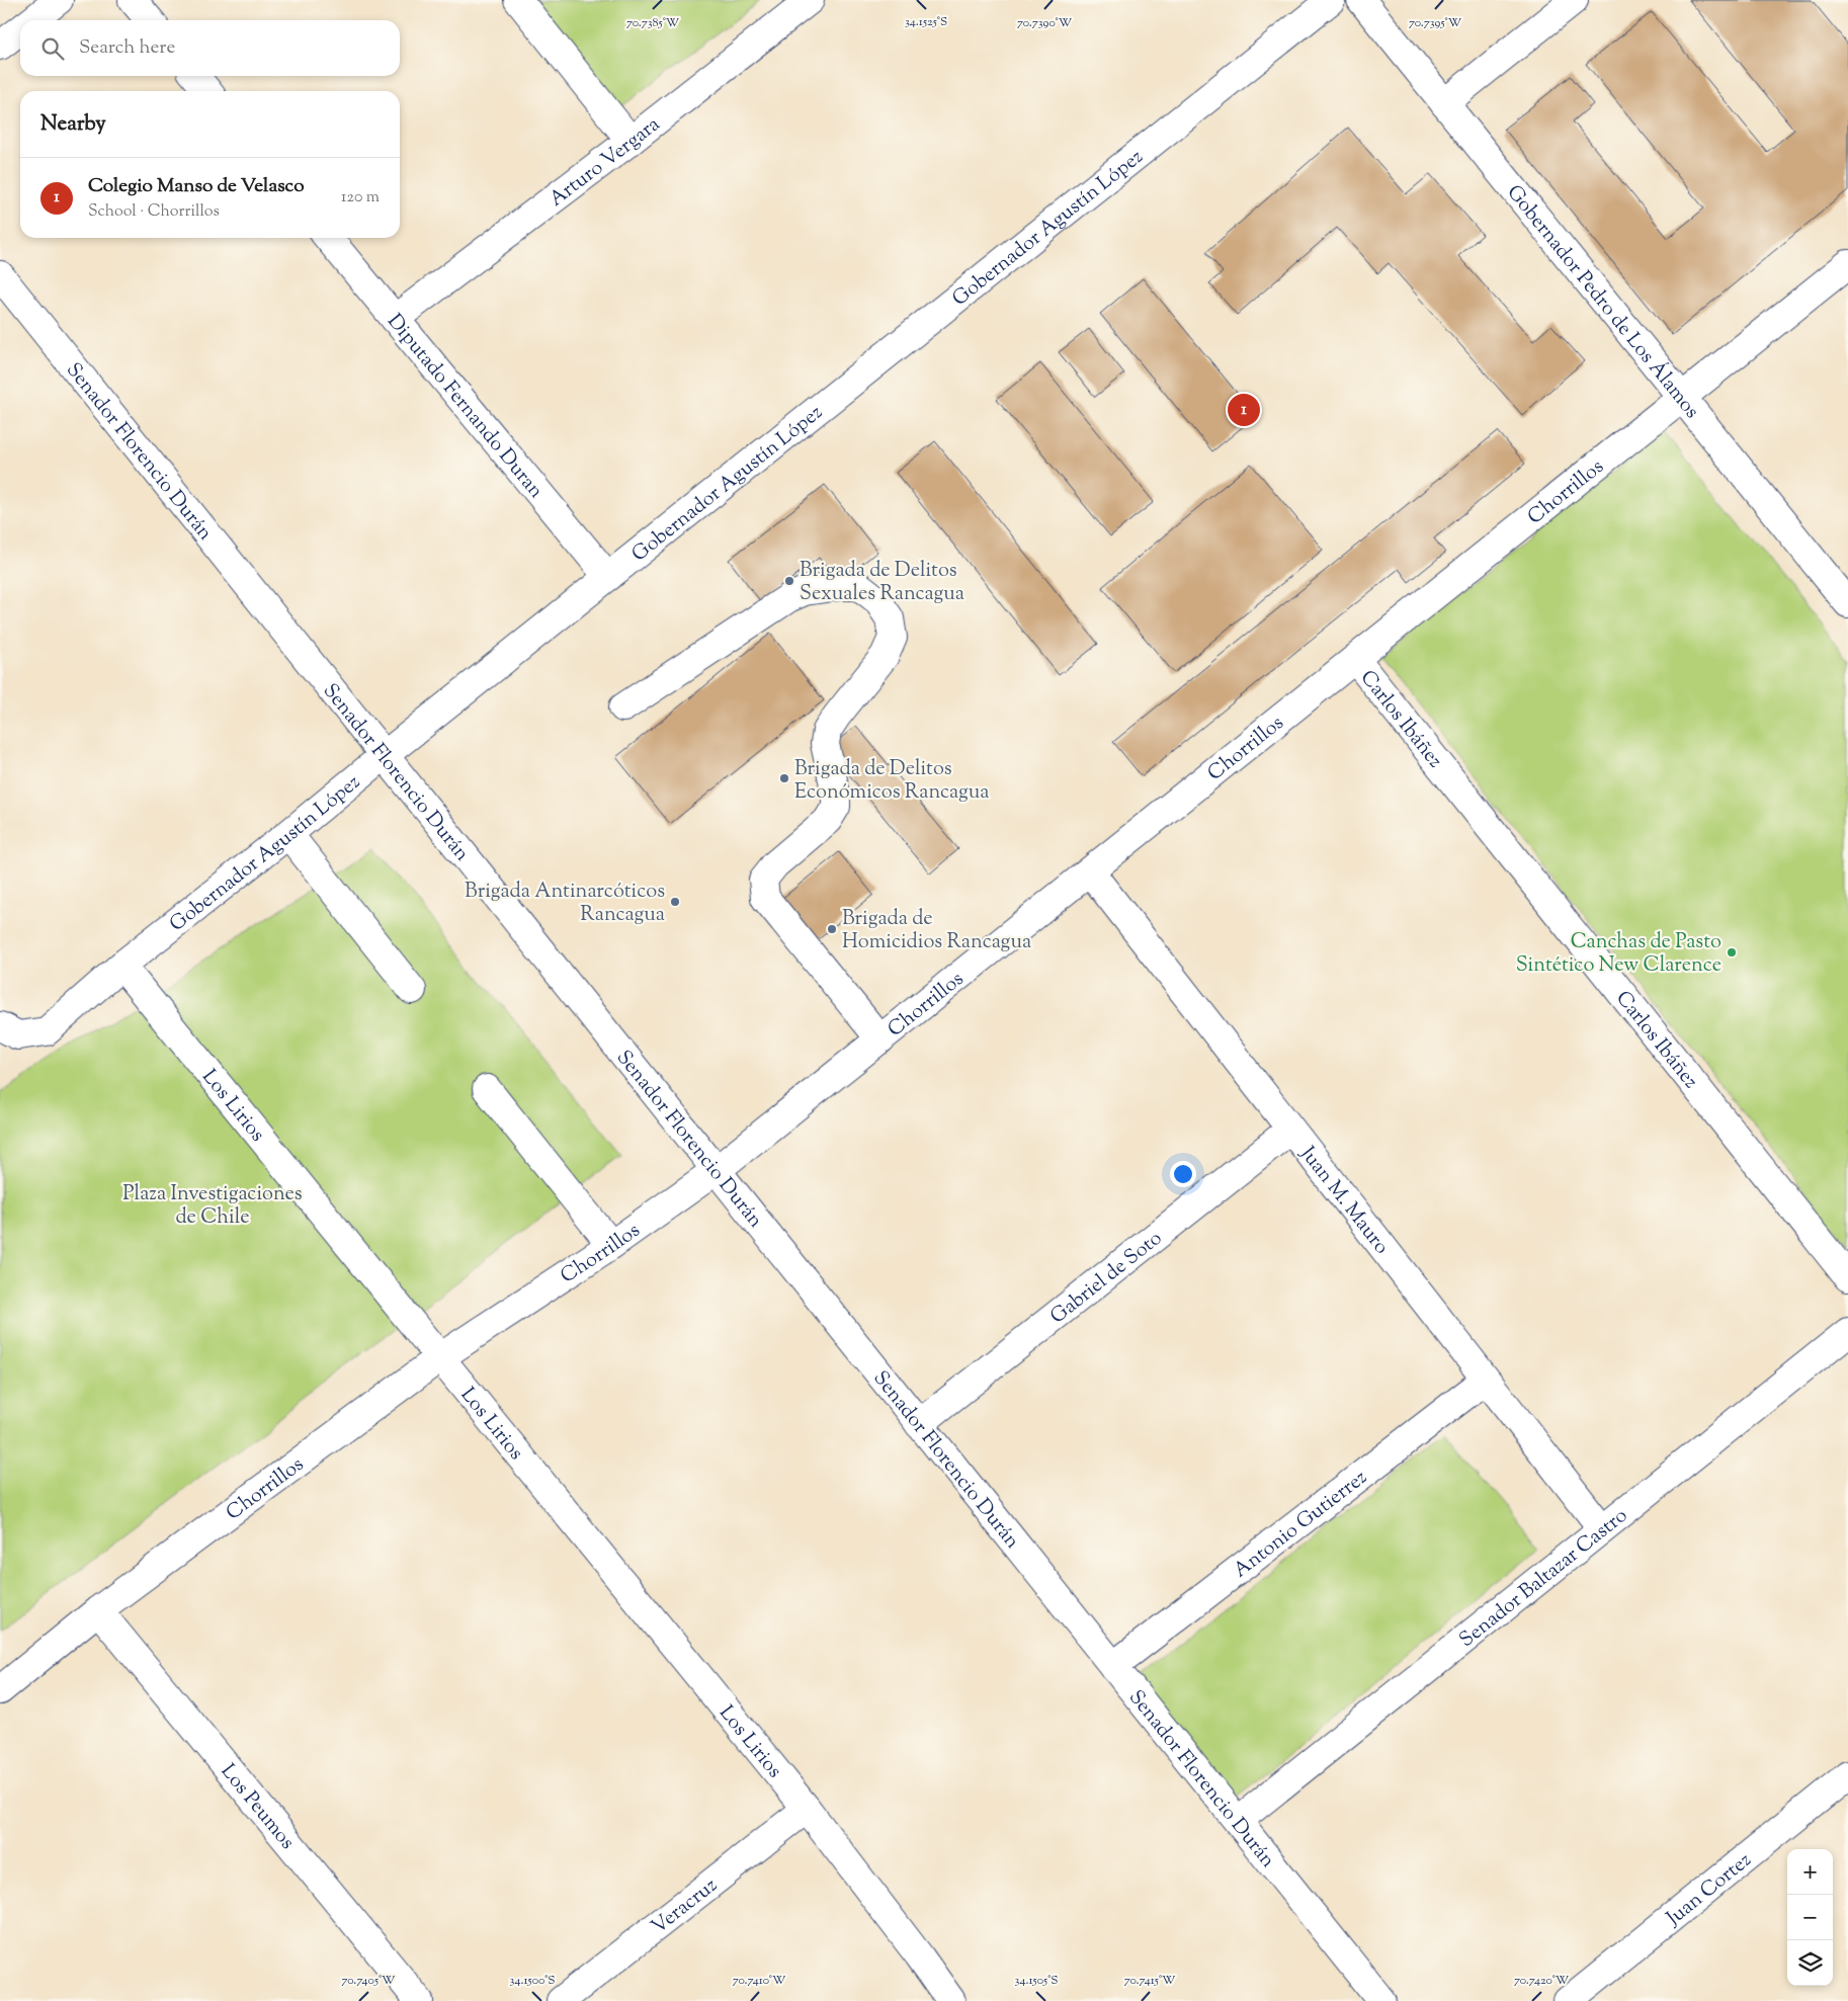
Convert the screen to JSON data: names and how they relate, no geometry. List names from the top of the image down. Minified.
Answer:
{"streets":{"street":["Arturo Vergara","Gobernador Agustín López","Gobernador Pedro de Los Álamos","Diputado Fernando Duran","Senador Florencio Durán","Chorrillos","Carlos Ibáñez","Los Lirios","Juan M. Mauro","Gabriel de Soto","Antonio Gutierrez","Senador Baltazar Castro","Los Peumos","Juan Cortez","Veracruz"]},"crossings":[["Arturo Vergara","Diputado Fernando Duran"],["Gobernador Agustín López","Diputado Fernando Duran"],["Gobernador Agustín López","Senador Florencio Durán"],["Gobernador Agustín López","Los Lirios"],["Gobernador Pedro de Los Álamos","Chorrillos"],["Senador Florencio Durán","Chorrillos"],["Senador Florencio Durán","Gabriel de Soto"],["Senador Florencio Durán","Antonio Gutierrez"],["Senador Florencio Durán","Senador Baltazar Castro"],["Chorrillos","Carlos Ibáñez"],["Chorrillos","Los Lirios"],["Chorrillos","Juan M. Mauro"],["Chorrillos","Los Peumos"],["Los Lirios","Veracruz"],["Juan M. Mauro","Gabriel de Soto"],["Juan M. Mauro","Antonio Gutierrez"],["Juan M. Mauro","Senador Baltazar Castro"]],"parks":["Plaza Investigaciones de Chile"],"places":["Brigada de Delitos Sexuales Rancagua","Brigada de Delitos Económicos Rancagua","Brigada Antinarcóticos Rancagua","Brigada de Homicidios Rancagua","Canchas de Pasto Sintético New Clarence"],"page":{"search":"Search here","heading":"Nearby","list":[{"mark":"1","name":"Colegio Manso de Velasco","note":"School · Chorrillos","value":"120 m"}],"pins":"1","map_buttons":["+","−"]},"coordinates":["34.1525°S","70.7385°W","70.7390°W","70.7395°W","70.7405°W","70.7410°W","70.7415°W","70.7420°W","34.1500°S","34.1505°S"]}
